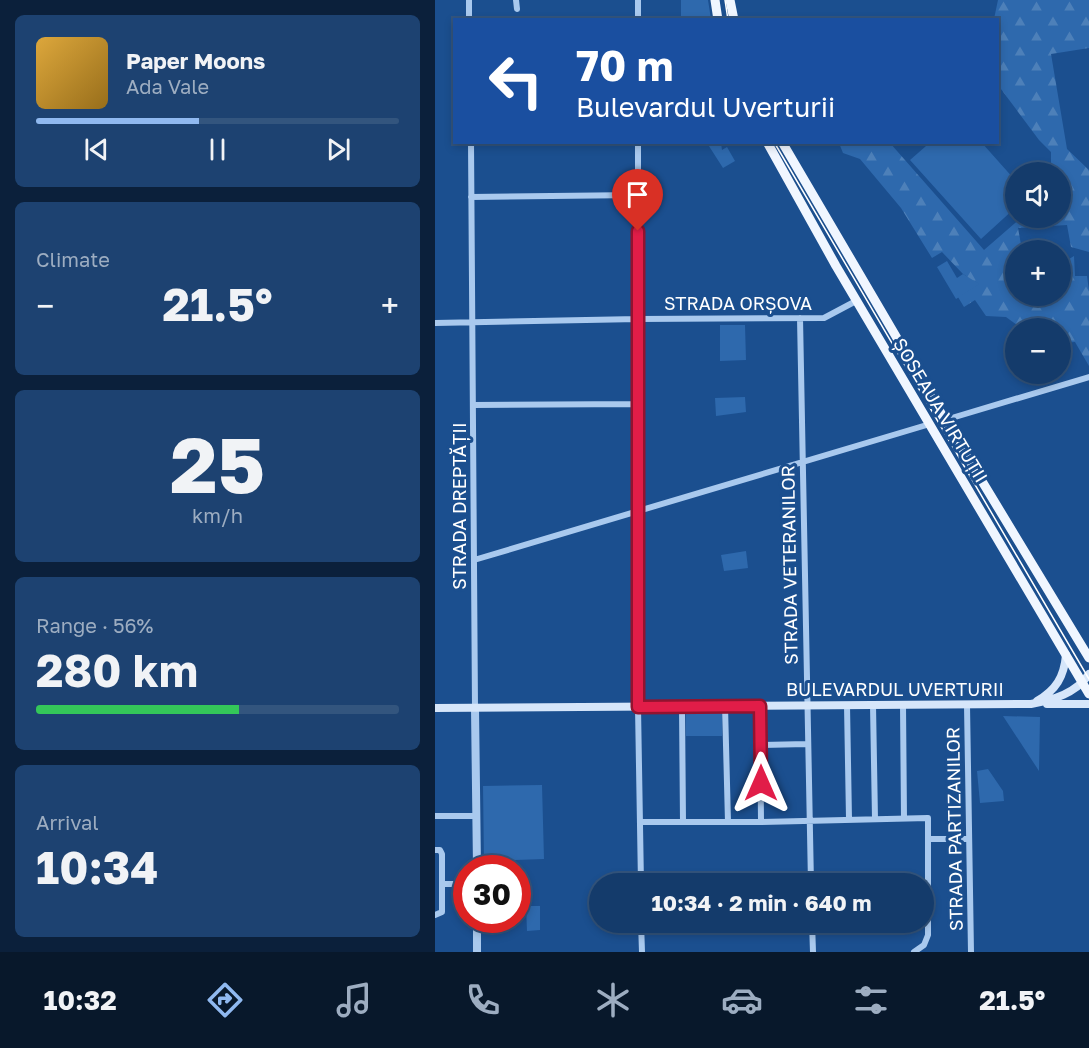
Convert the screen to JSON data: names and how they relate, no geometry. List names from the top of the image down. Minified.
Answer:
{"streets":{"main road":["ȘOSEAUA VIRTUȚII","BULEVARDUL UVERTURII"],"street":["STRADA ORȘOVA","STRADA DREPTĂȚII","STRADA VETERANILOR","STRADA PARTIZANILOR"]},"crossings":[["STRADA ORȘOVA","ȘOSEAUA VIRTUȚII"],["STRADA ORȘOVA","STRADA DREPTĂȚII"],["STRADA ORȘOVA","STRADA VETERANILOR"],["ȘOSEAUA VIRTUȚII","BULEVARDUL UVERTURII"],["STRADA DREPTĂȚII","BULEVARDUL UVERTURII"],["STRADA VETERANILOR","BULEVARDUL UVERTURII"],["BULEVARDUL UVERTURII","STRADA PARTIZANILOR"]],"page":{"turn":["70 m","Bulevardul Uverturii"],"song":["Paper Moons","Ada Vale"],"map_buttons":["+","−"],"tile":["Climate",["25","km/h"],["Range · 56%","280 km"],["Arrival","10:34"]],"heat":["−","21.5°","+"],"limit":"30","trip":"10:34 · 2 min · 640 m","tabs":["10:32","21.5°"]}}
